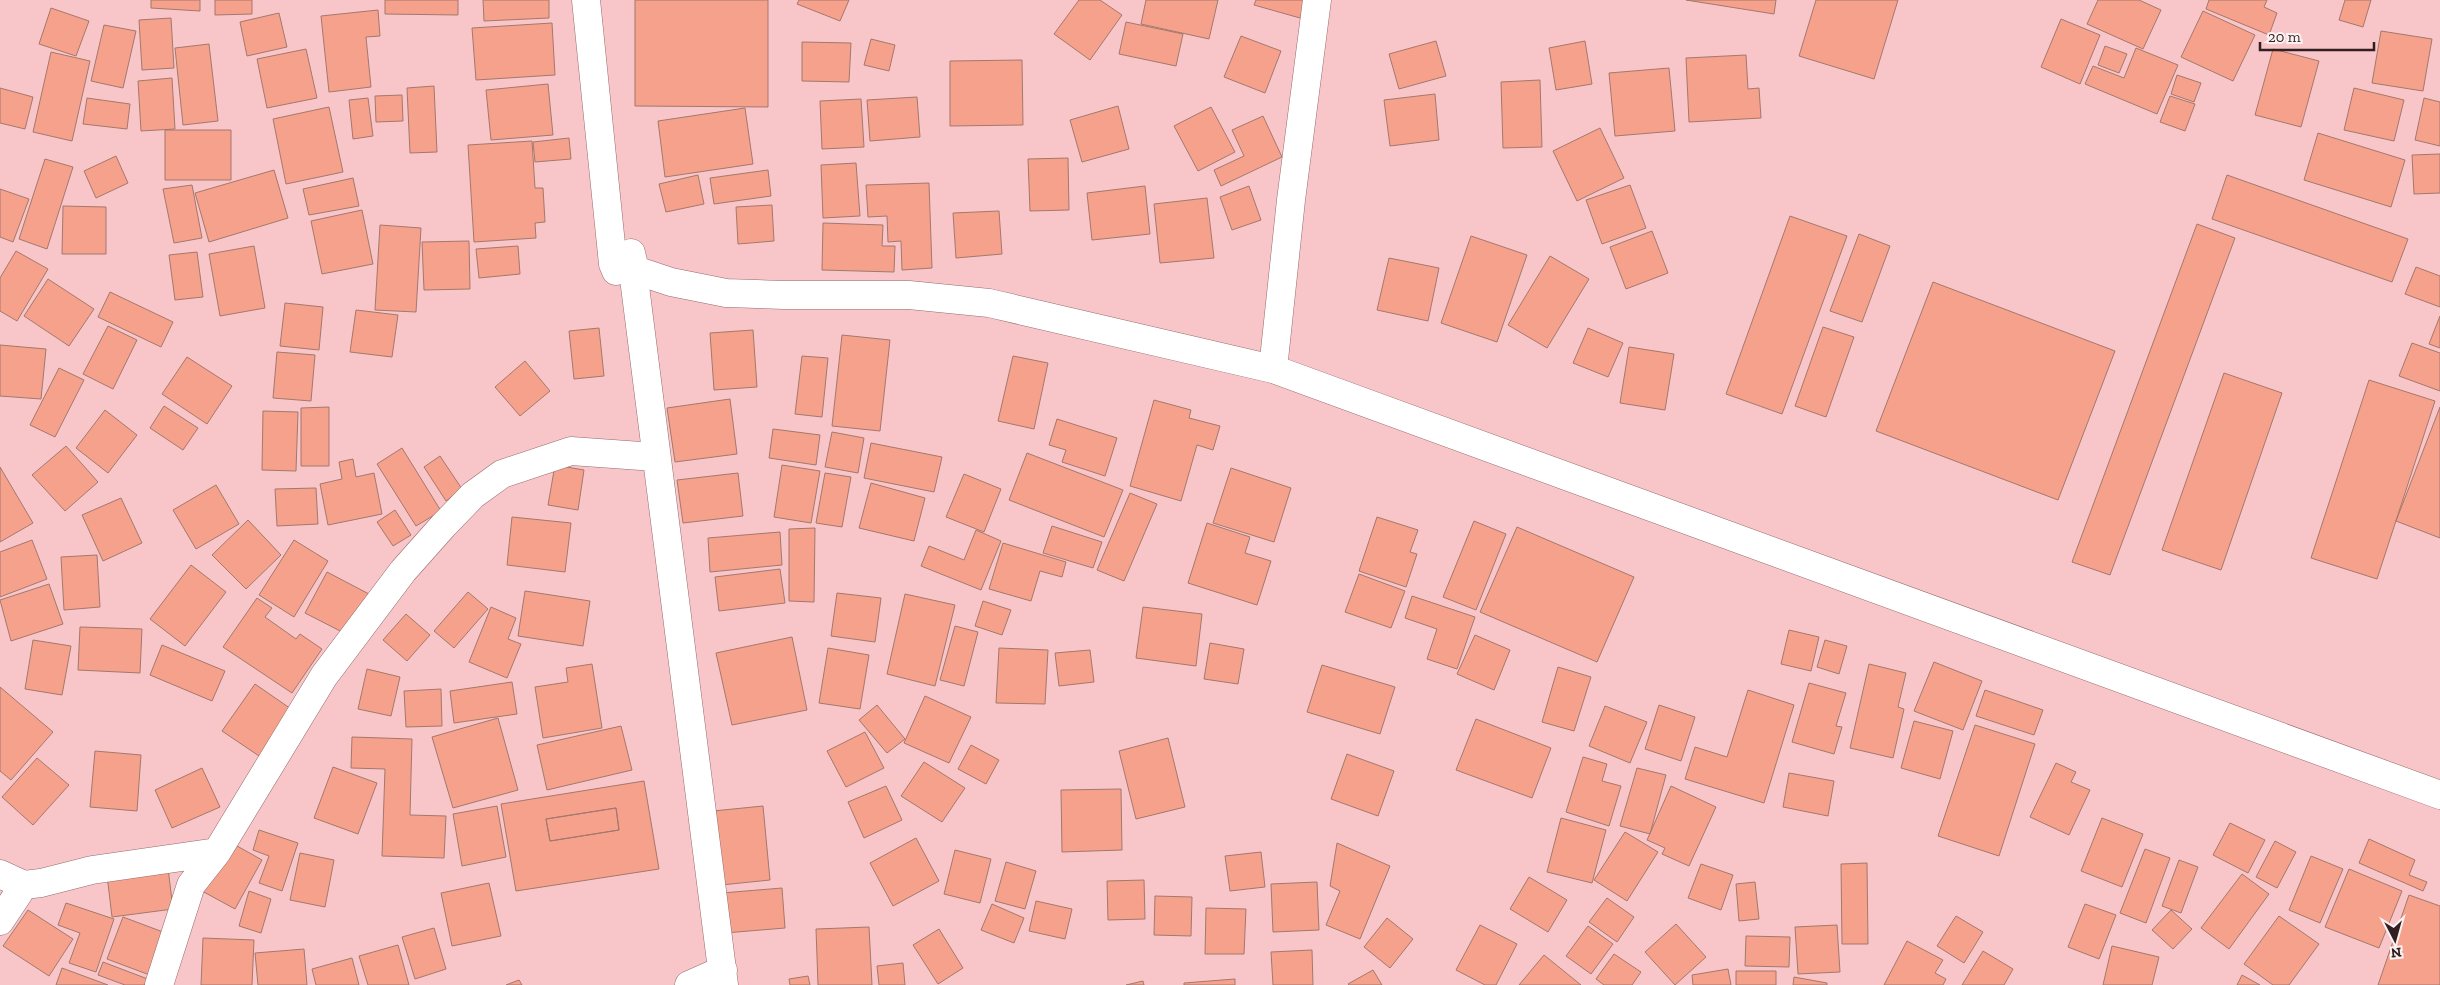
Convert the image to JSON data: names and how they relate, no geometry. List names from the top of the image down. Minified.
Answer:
{"scale_bar":"20 m","north":"bottom"}
